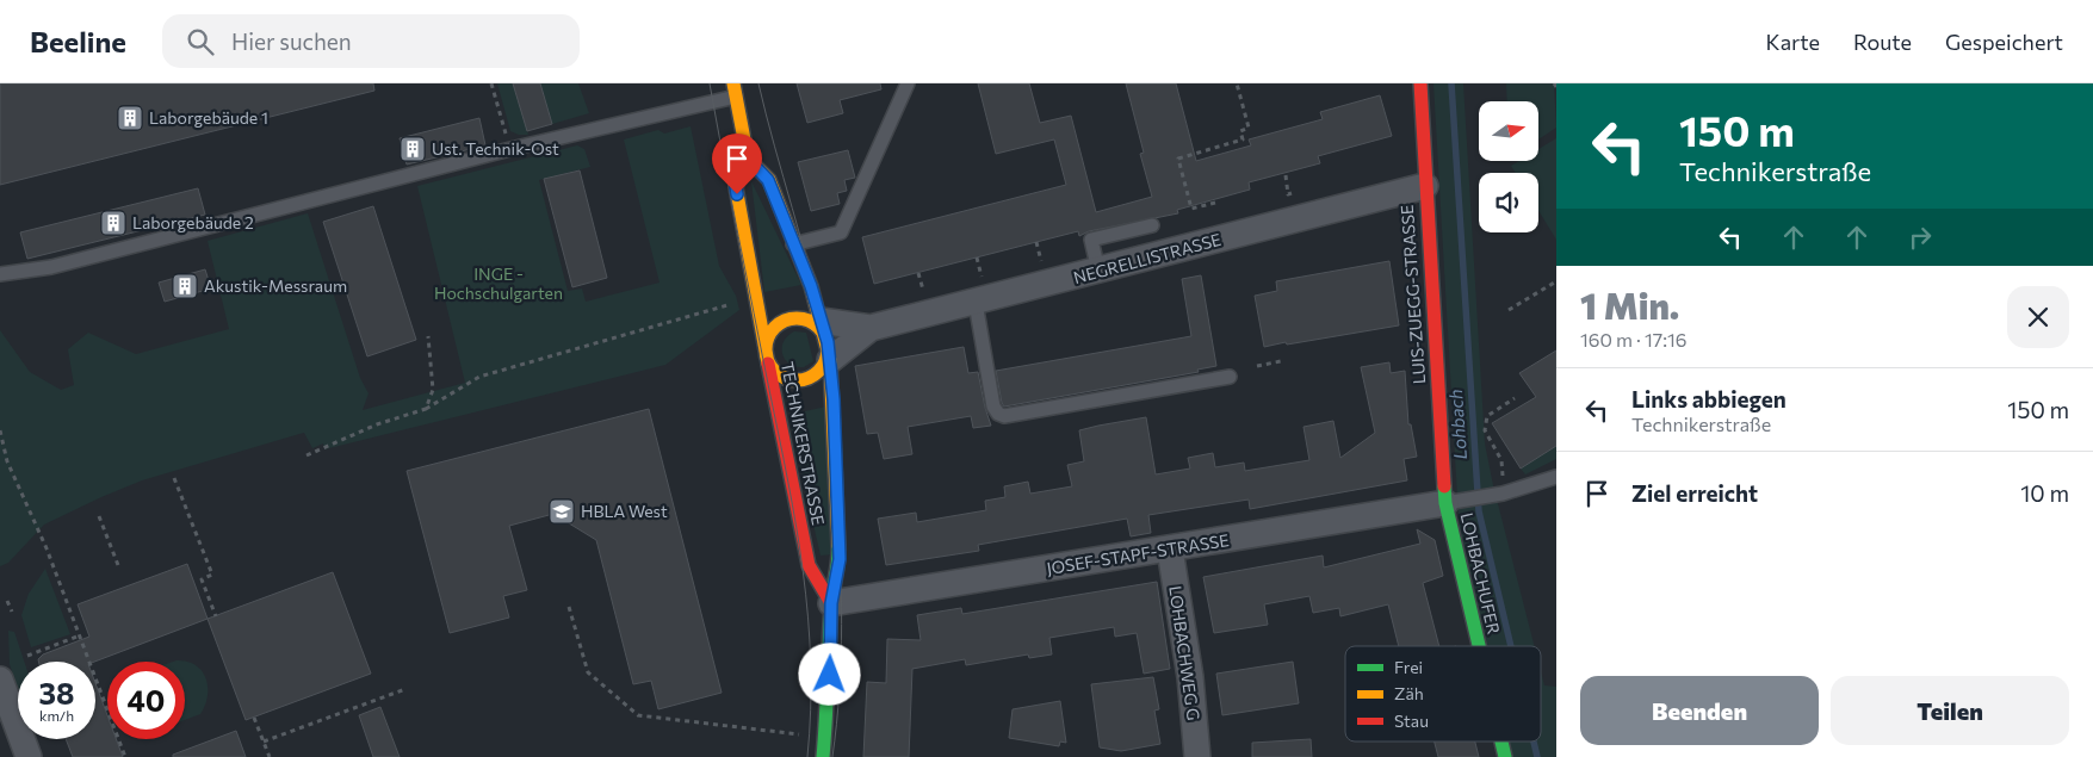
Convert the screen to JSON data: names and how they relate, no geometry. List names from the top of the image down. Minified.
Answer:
{"streets":{"street":["NEGRELLISTRASSE","LUIS-ZUEGG-STRASSE","TECHNIKERSTRASSE","JOSEF-STAPF-STRASSE","LOHBACHUFER","LOHBACHWEG G"]},"crossings":[["NEGRELLISTRASSE","LUIS-ZUEGG-STRASSE"],["NEGRELLISTRASSE","TECHNIKERSTRASSE"],["LUIS-ZUEGG-STRASSE","JOSEF-STAPF-STRASSE"],["LUIS-ZUEGG-STRASSE","LOHBACHUFER"],["TECHNIKERSTRASSE","JOSEF-STAPF-STRASSE"],["JOSEF-STAPF-STRASSE","LOHBACHUFER"],["JOSEF-STAPF-STRASSE","LOHBACHWEG G"]],"water":["Lohbach"],"parks":["INGE - Hochschulgarten"],"places":{"building":["Laborgebäude 1","Ust. Technik-Ost","Laborgebäude 2","Akustik-Messraum"],"school or university":["HBLA West"]},"legend":["Frei","Zäh","Stau"],"north":"right","page":{"header":"Beeline","search":"Hier suchen","nav":["Karte","Route","Gespeichert"],"turn":["150 m","Technikerstraße"],"heading":["1 Min.","160 m · 17:16"],"list":[{"name":"Links abbiegen","note":"Technikerstraße","value":"150 m"},{"name":"Ziel erreicht","value":"10 m"}],"speed":"38 km/h","limit":"40","buttons":["Beenden","Teilen"]}}
